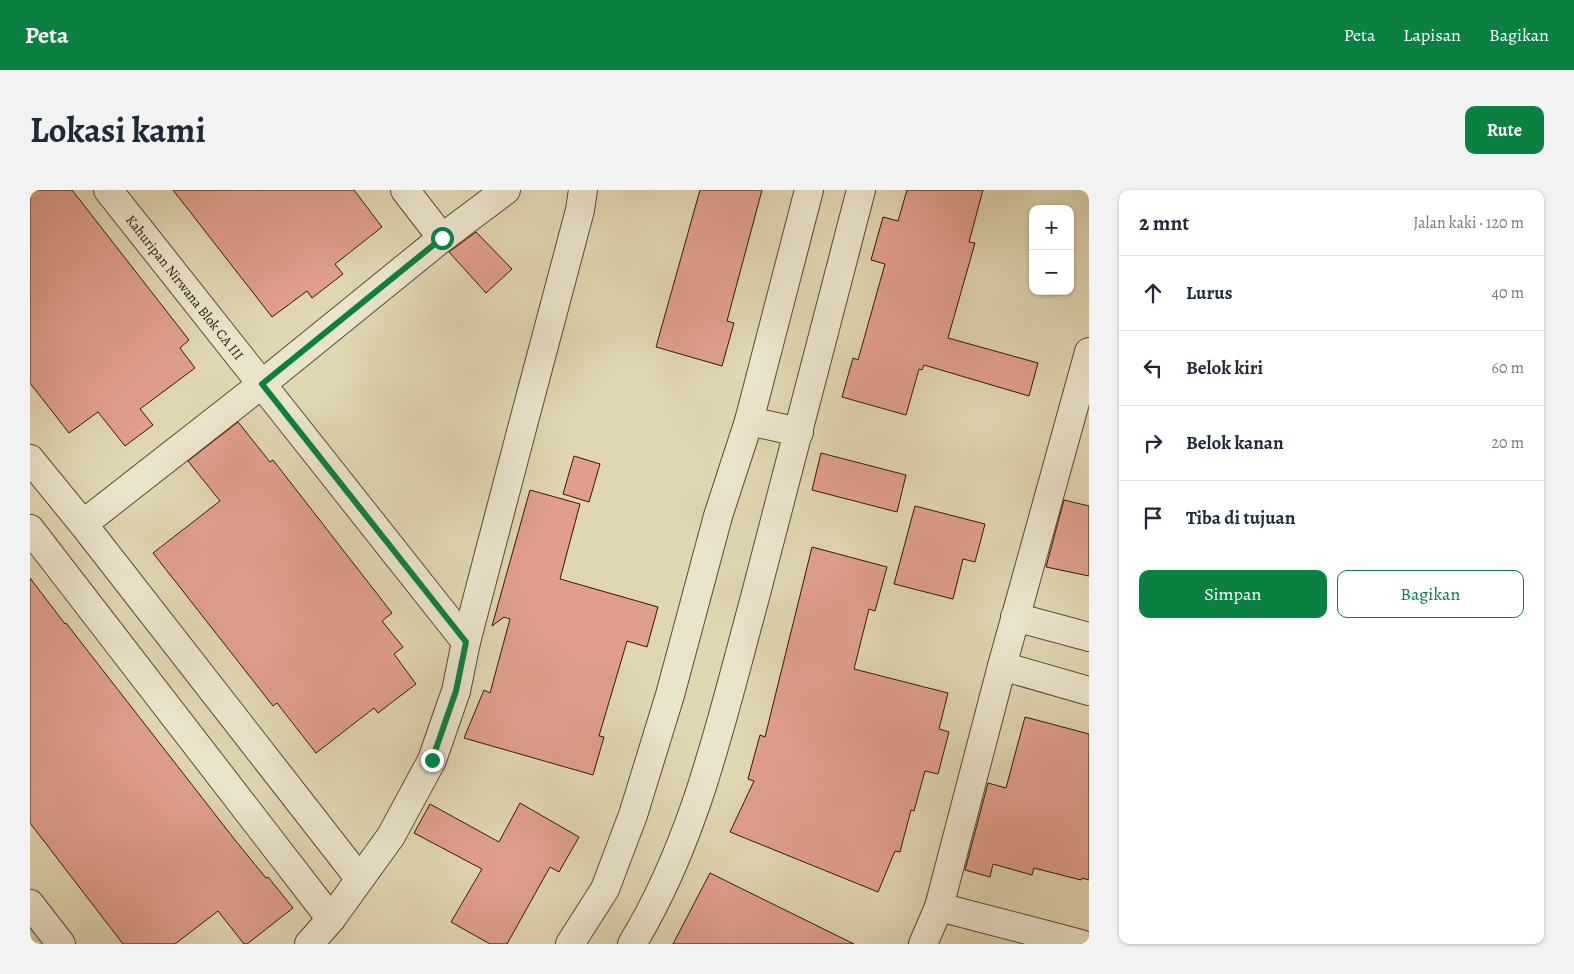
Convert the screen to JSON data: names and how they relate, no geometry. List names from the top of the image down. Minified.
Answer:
{"streets":{"street":["Kahuripan Nirwana Blok CA III"]},"page":{"header":"Peta","nav":["Peta","Lapisan","Bagikan"],"title":"Lokasi kami","buttons":["Rute",["Simpan","Bagikan"]],"heading":["2 mnt","Jalan kaki · 120 m"],"map_buttons":["+","−"],"list":[["Lurus","40 m"],["Belok kiri","60 m"],["Belok kanan","20 m"],"Tiba di tujuan"]}}
